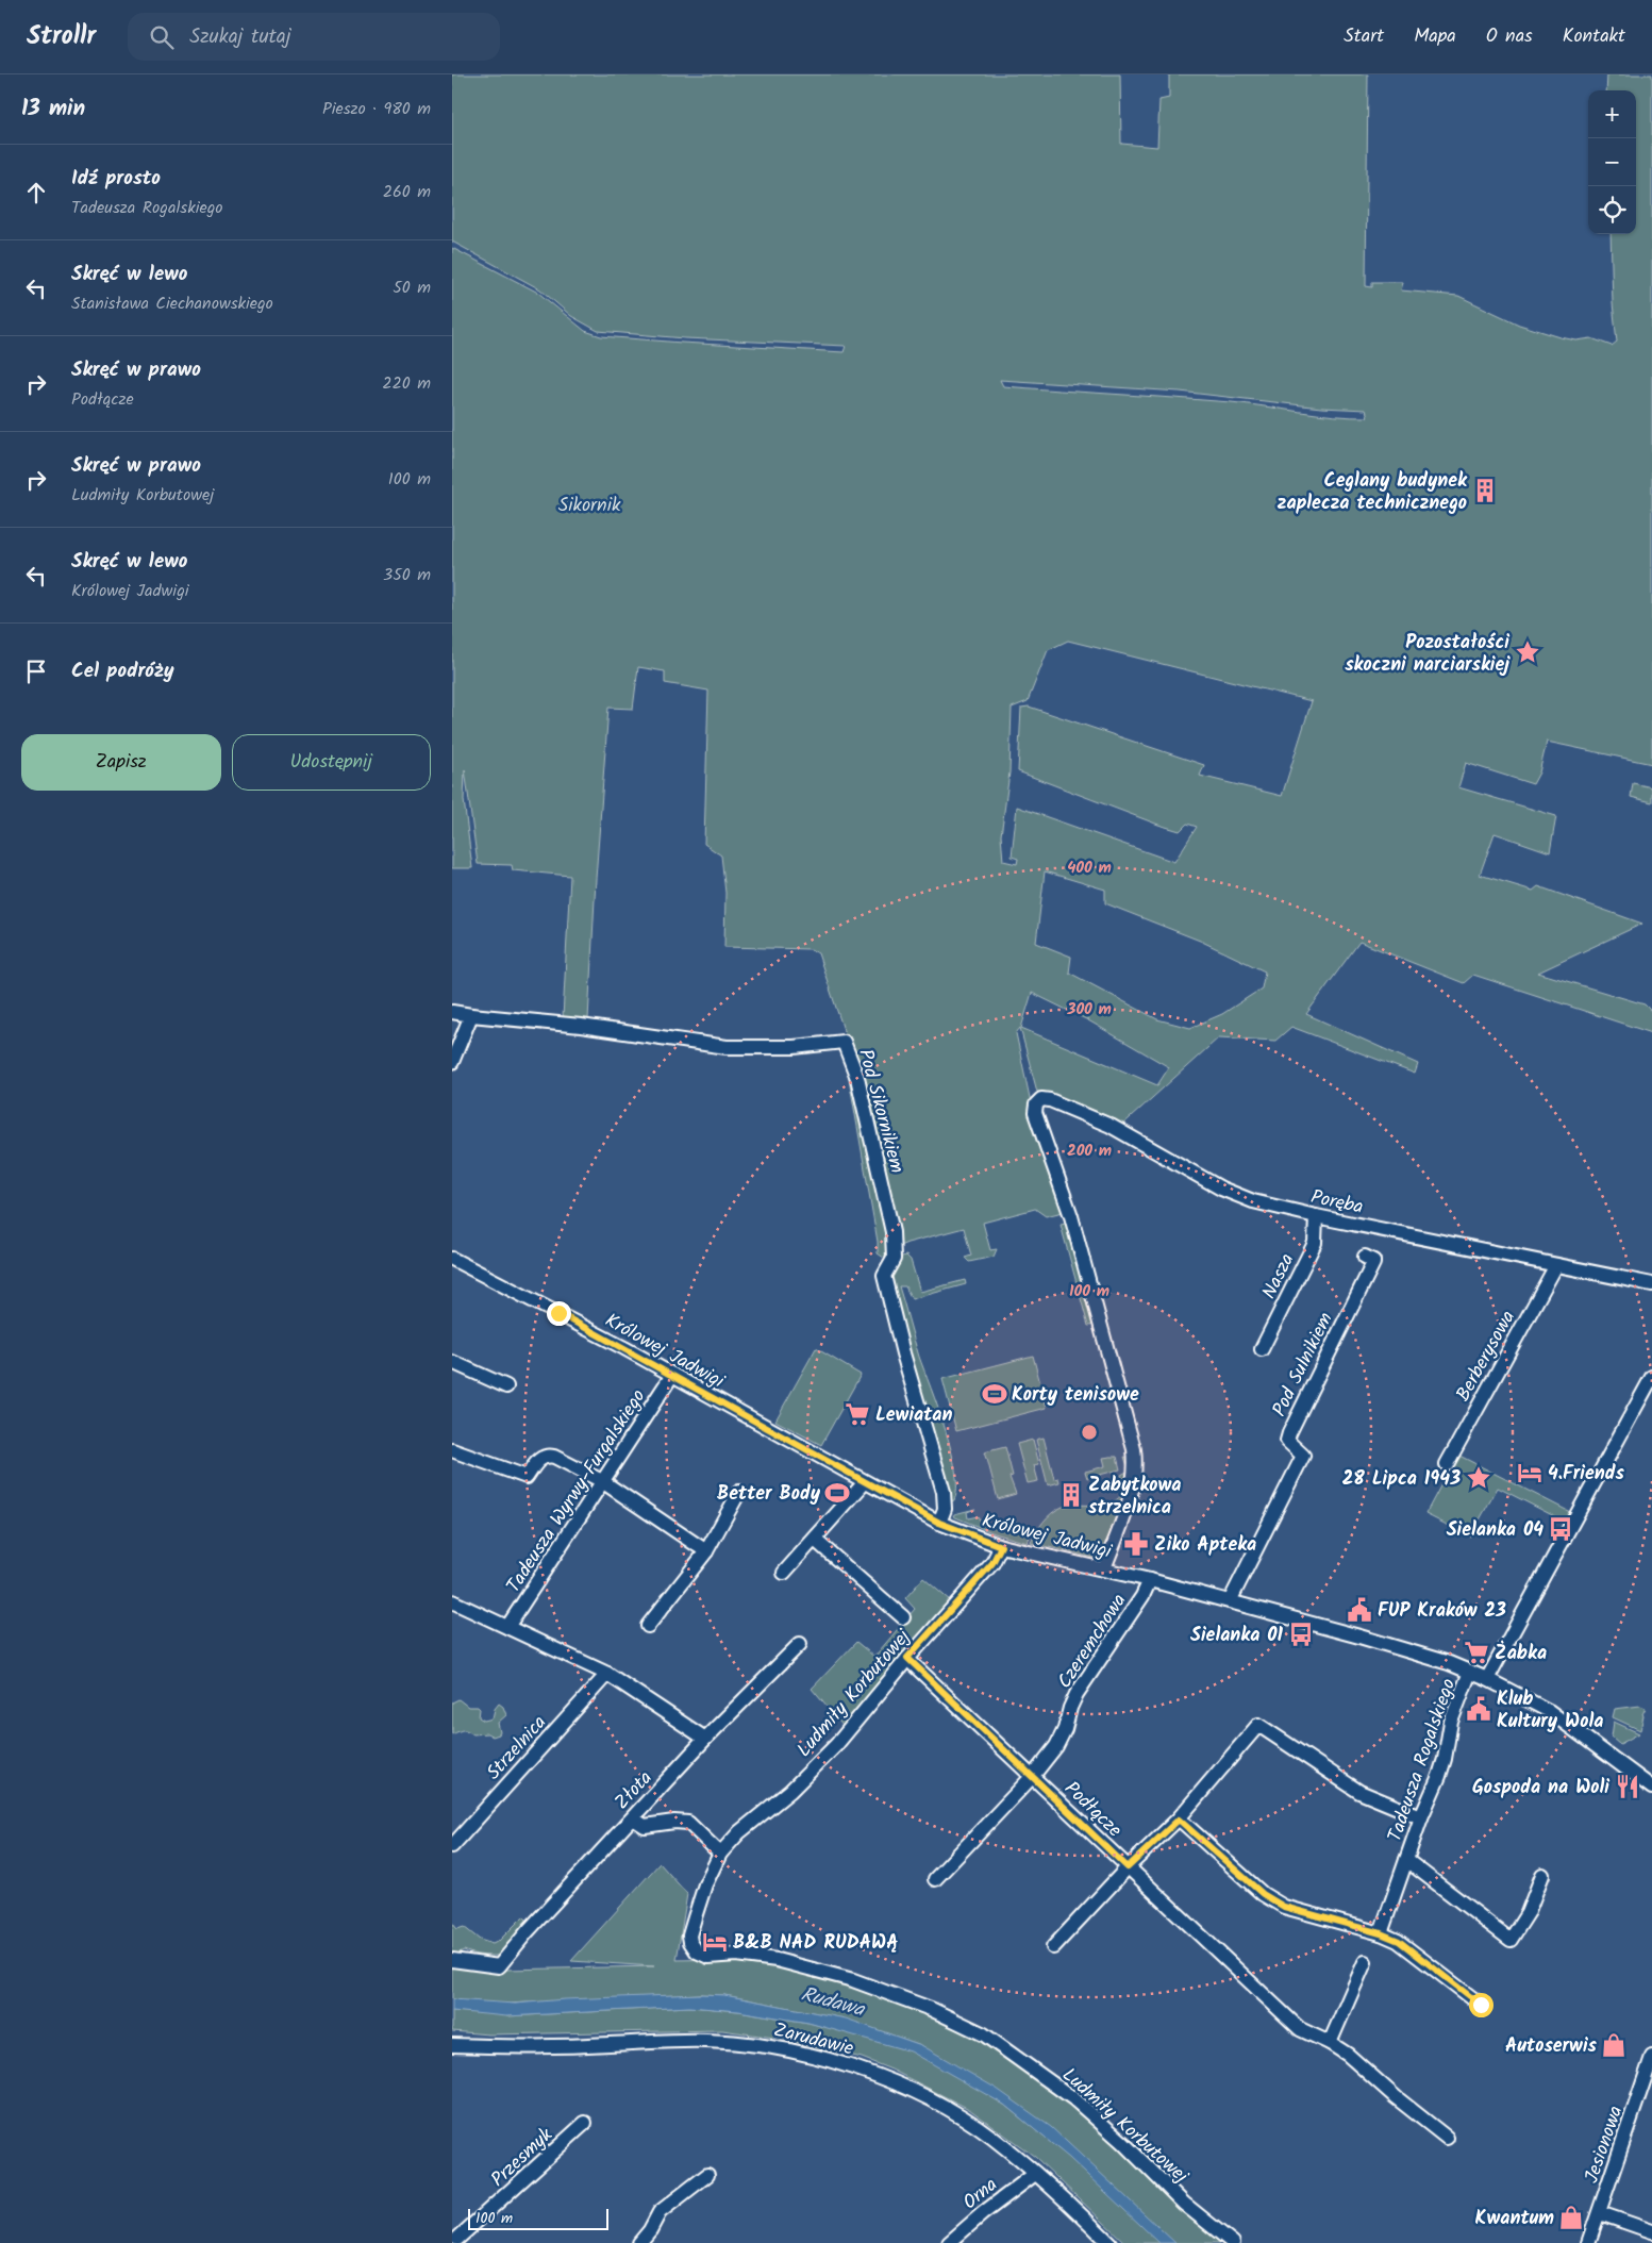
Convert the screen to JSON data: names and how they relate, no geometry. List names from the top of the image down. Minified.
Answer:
{"streets":{"street":["Pod Sikornikiem","Poręba","Nasza","Królowej Jadwigi","Berberysowa","Pod Sulnikiem","Tadeusza Wyrwy-Furgalskiego","Czeremchowa","Ludmiły Korbutowej","Strzelnica","Tadeusza Rogalskiego","Złota","Podłącze","Zarudawie","Jesionowa","Przesmyk","Orna"]},"crossings":[["Pod Sikornikiem","Królowej Jadwigi"],["Poręba","Nasza"],["Poręba","Królowej Jadwigi"],["Poręba","Berberysowa"],["Królowej Jadwigi","Pod Sulnikiem"],["Królowej Jadwigi","Tadeusza Wyrwy-Furgalskiego"],["Królowej Jadwigi","Czeremchowa"],["Królowej Jadwigi","Ludmiły Korbutowej"],["Królowej Jadwigi","Tadeusza Rogalskiego"],["Czeremchowa","Podłącze"],["Ludmiły Korbutowej","Podłącze"],["Zarudawie","Orna"]],"water":["Rudawa"],"parks":["Sikornik"],"places":{"building":["Ceglany budynek zaplecza technicznego","Zabytkowa strzelnica"],"place":["Pozostałości skoczni narciarskiej","28 Lipca 1943"],"sports":["Korty tenisowe","Better Body"],"supermarket":["Lewiatan","Żabka"],"hotel":["4.Friends","B&B NAD RUDAWĄ"],"bus stop":["Sielanka 04","Sielanka 01"],"pharmacy":["Ziko Apteka"],"public building":["FUP Kraków 23","Klub Kultury Wola"],"restaurant":["Gospoda na Woli"],"shop":["Autoserwis","Kwantum"]},"scale_bar":"100 m","page":{"header":"Strollr","search":"Szukaj tutaj","nav":["Start","Mapa","O nas","Kontakt"],"heading":["13 min","Pieszo · 980 m"],"map_buttons":["+","−"],"list":[["Idź prosto","Tadeusza Rogalskiego","260 m"],["Skręć w lewo","Stanisława Ciechanowskiego","50 m"],["Skręć w prawo","Podłącze","220 m"],["Skręć w prawo","Ludmiły Korbutowej","100 m"],["Skręć w lewo","Królowej Jadwigi","350 m"],"Cel podróży"],"buttons":["Zapisz","Udostępnij"],"scale":"100 m"},"rings":["400 m","300 m","200 m","100 m"]}
